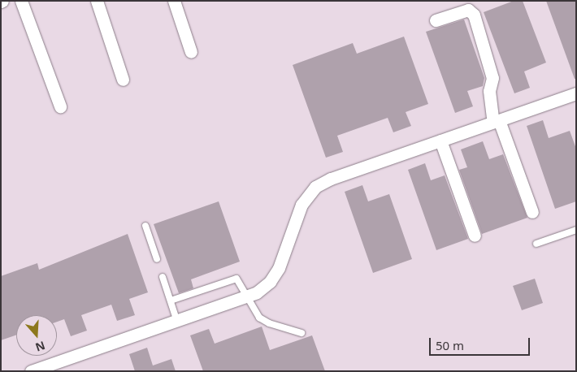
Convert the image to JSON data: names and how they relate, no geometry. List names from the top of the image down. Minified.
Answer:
{"scale_bar":"50 m","north":"bottom"}
